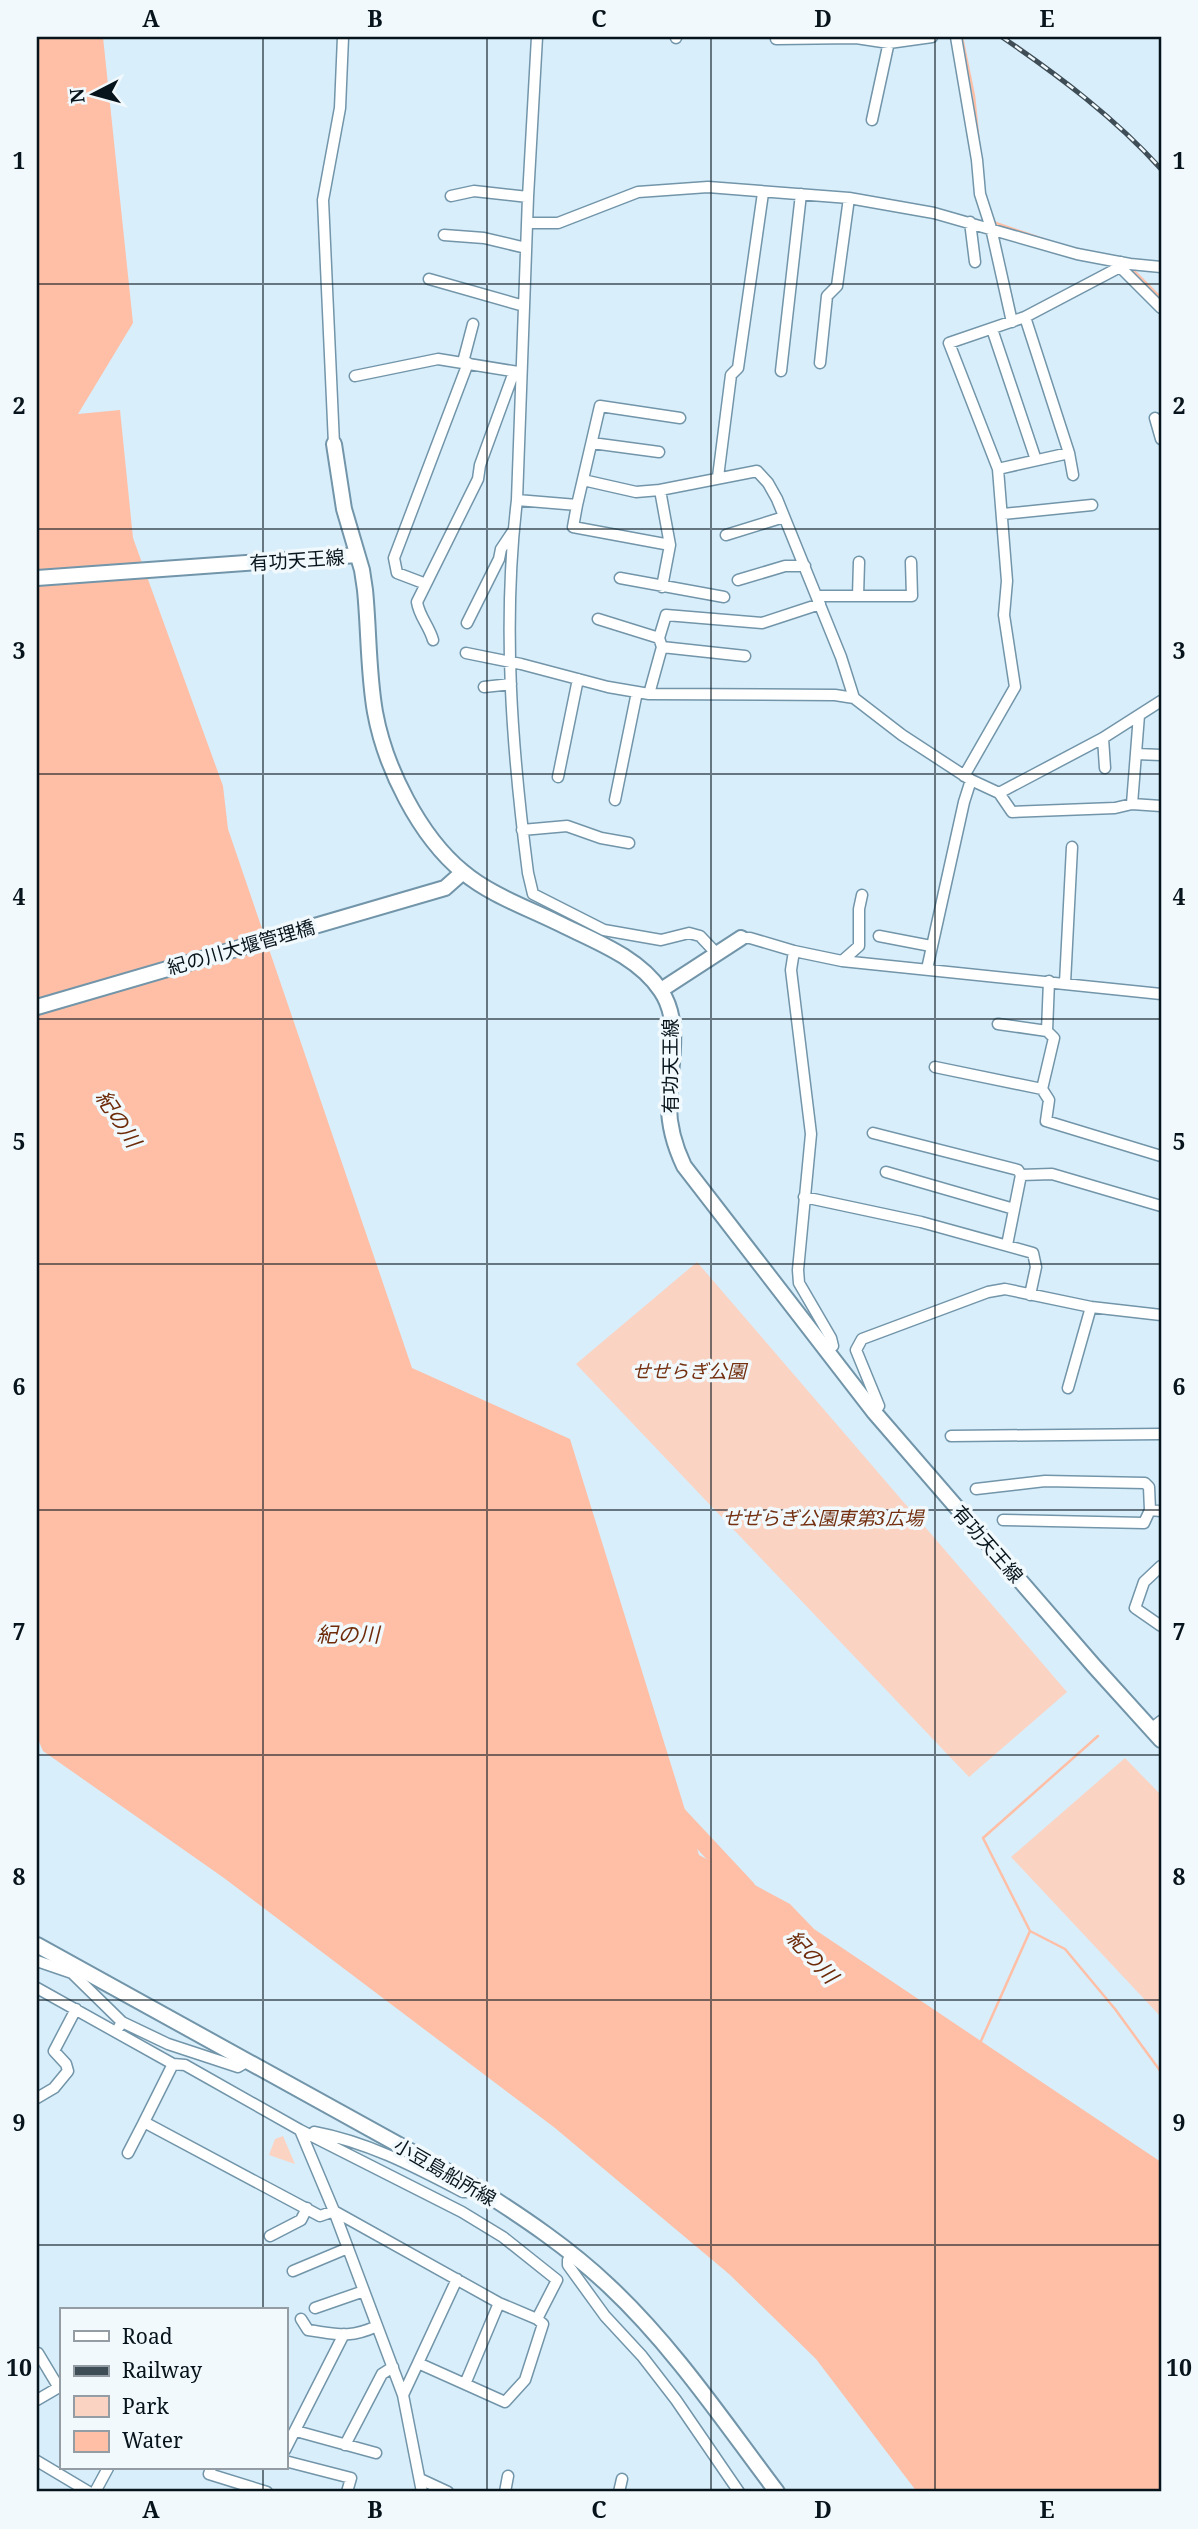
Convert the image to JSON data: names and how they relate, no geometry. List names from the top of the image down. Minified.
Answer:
{"streets":{"main road":["有功天王線","紀の川大堰管理橋","小豆島船所線"]},"crossings":[["有功天王線","紀の川大堰管理橋"]],"water":["紀の川"],"parks":["せせらぎ公園","せせらぎ公園東第3広場"],"legend":["Road","Railway","Park","Water"],"north":"left","grid":{"columns":["A","B","C","D","E"],"rows":["1","2","3","4","5","6","7","8","9","10"]}}
